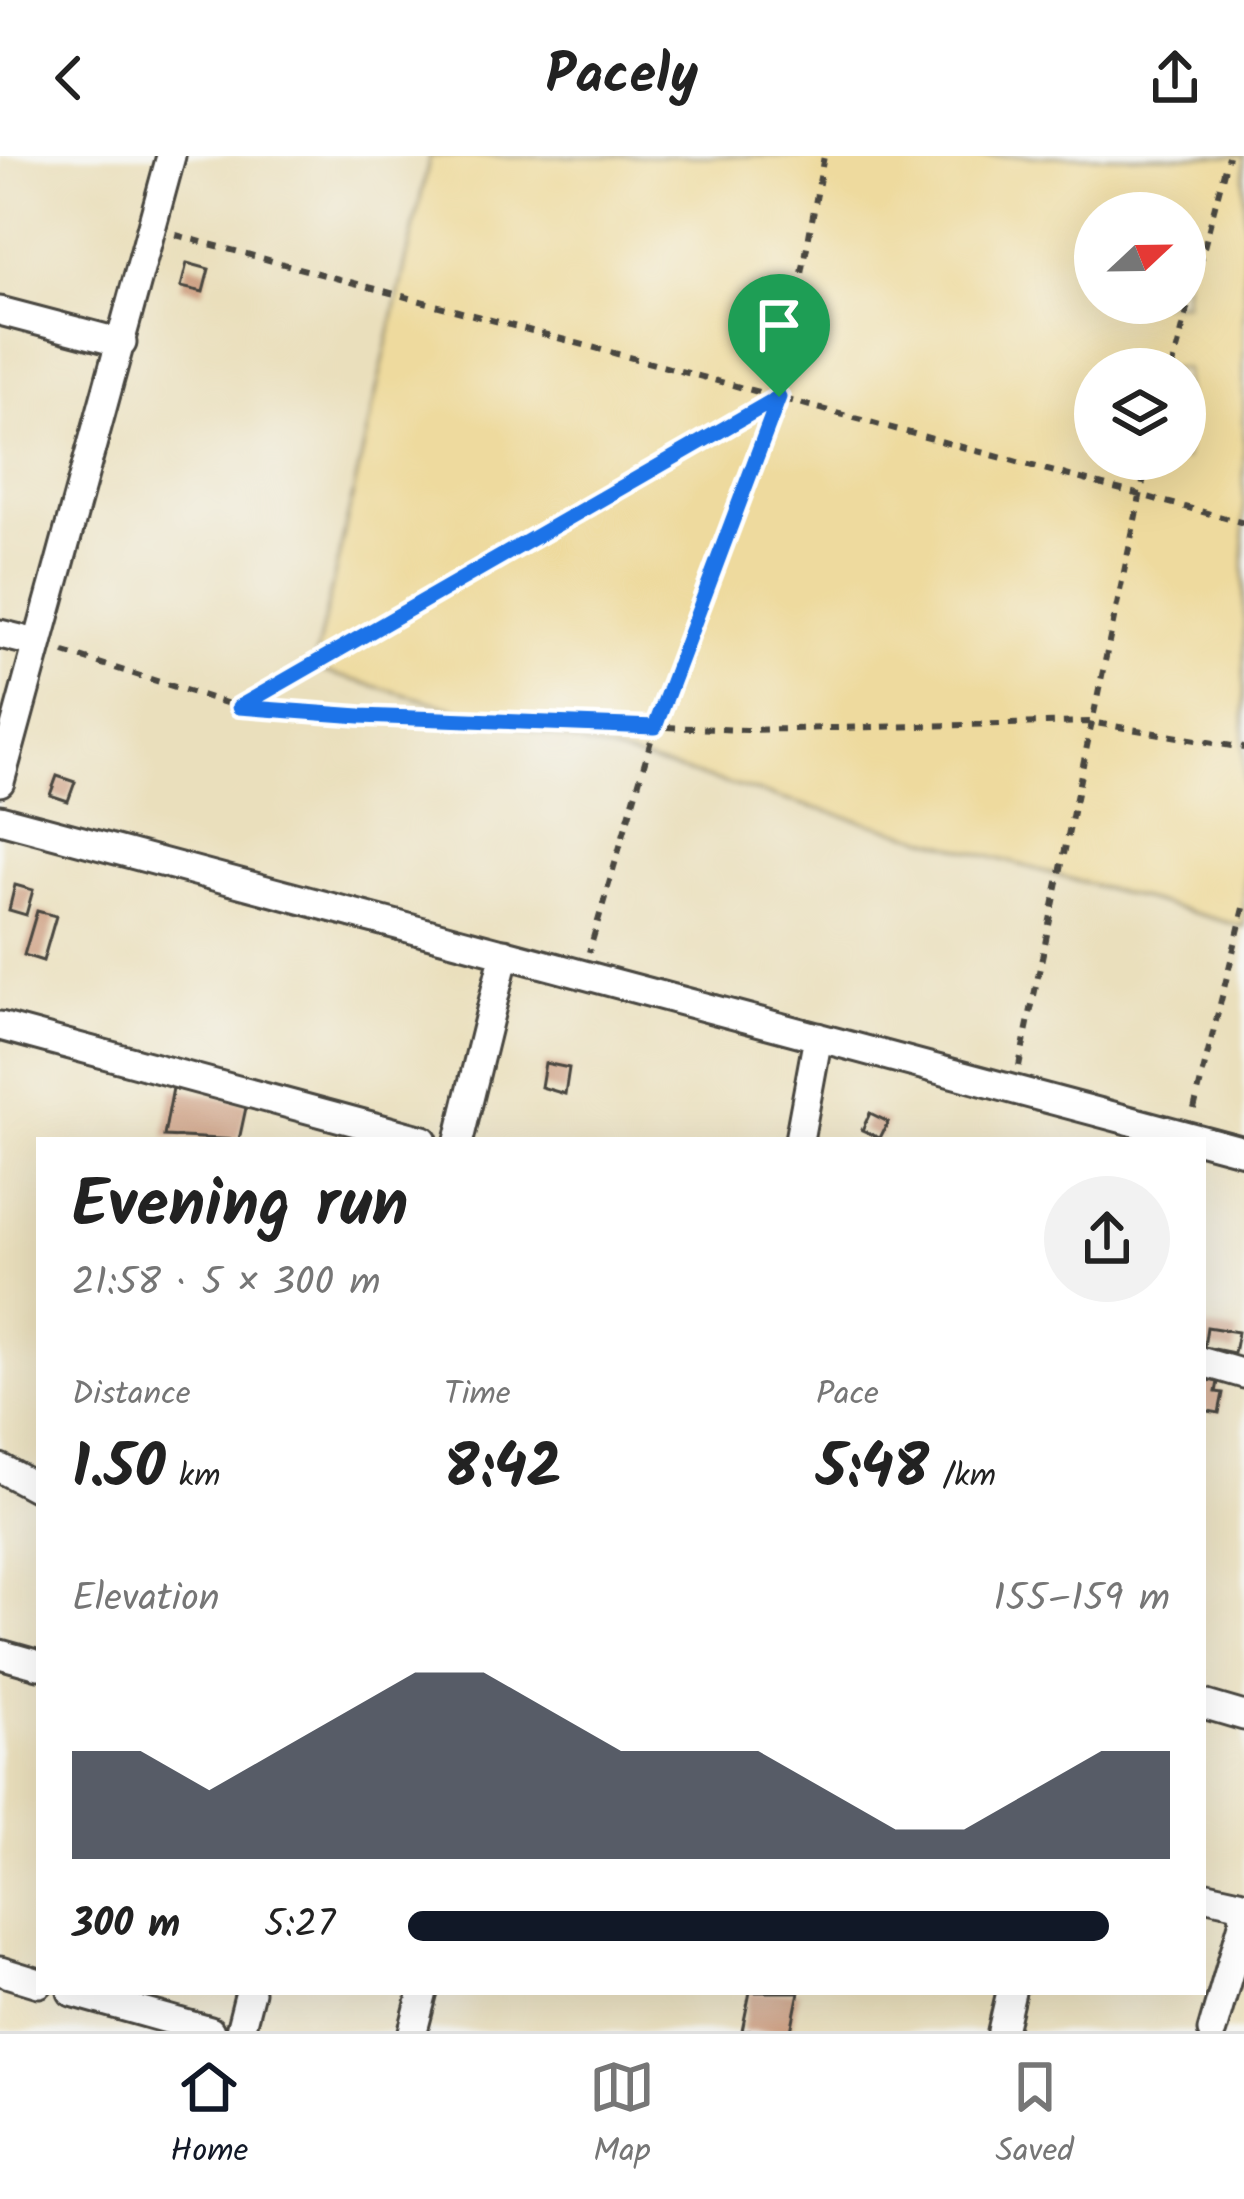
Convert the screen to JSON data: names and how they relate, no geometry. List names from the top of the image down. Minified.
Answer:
{"north":"right","page":{"header":"Pacely","heading":["Evening run","21:58 · 5 × 300 m"],"stats":[["Distance","1.50 km"],["Time","8:42"],["Pace","5:48 /km"]],"chart":["Elevation","155–159 m"],"list":[{"name":"300 m","note":"5:27"}],"tabs":["Home","Map","Saved"]}}
